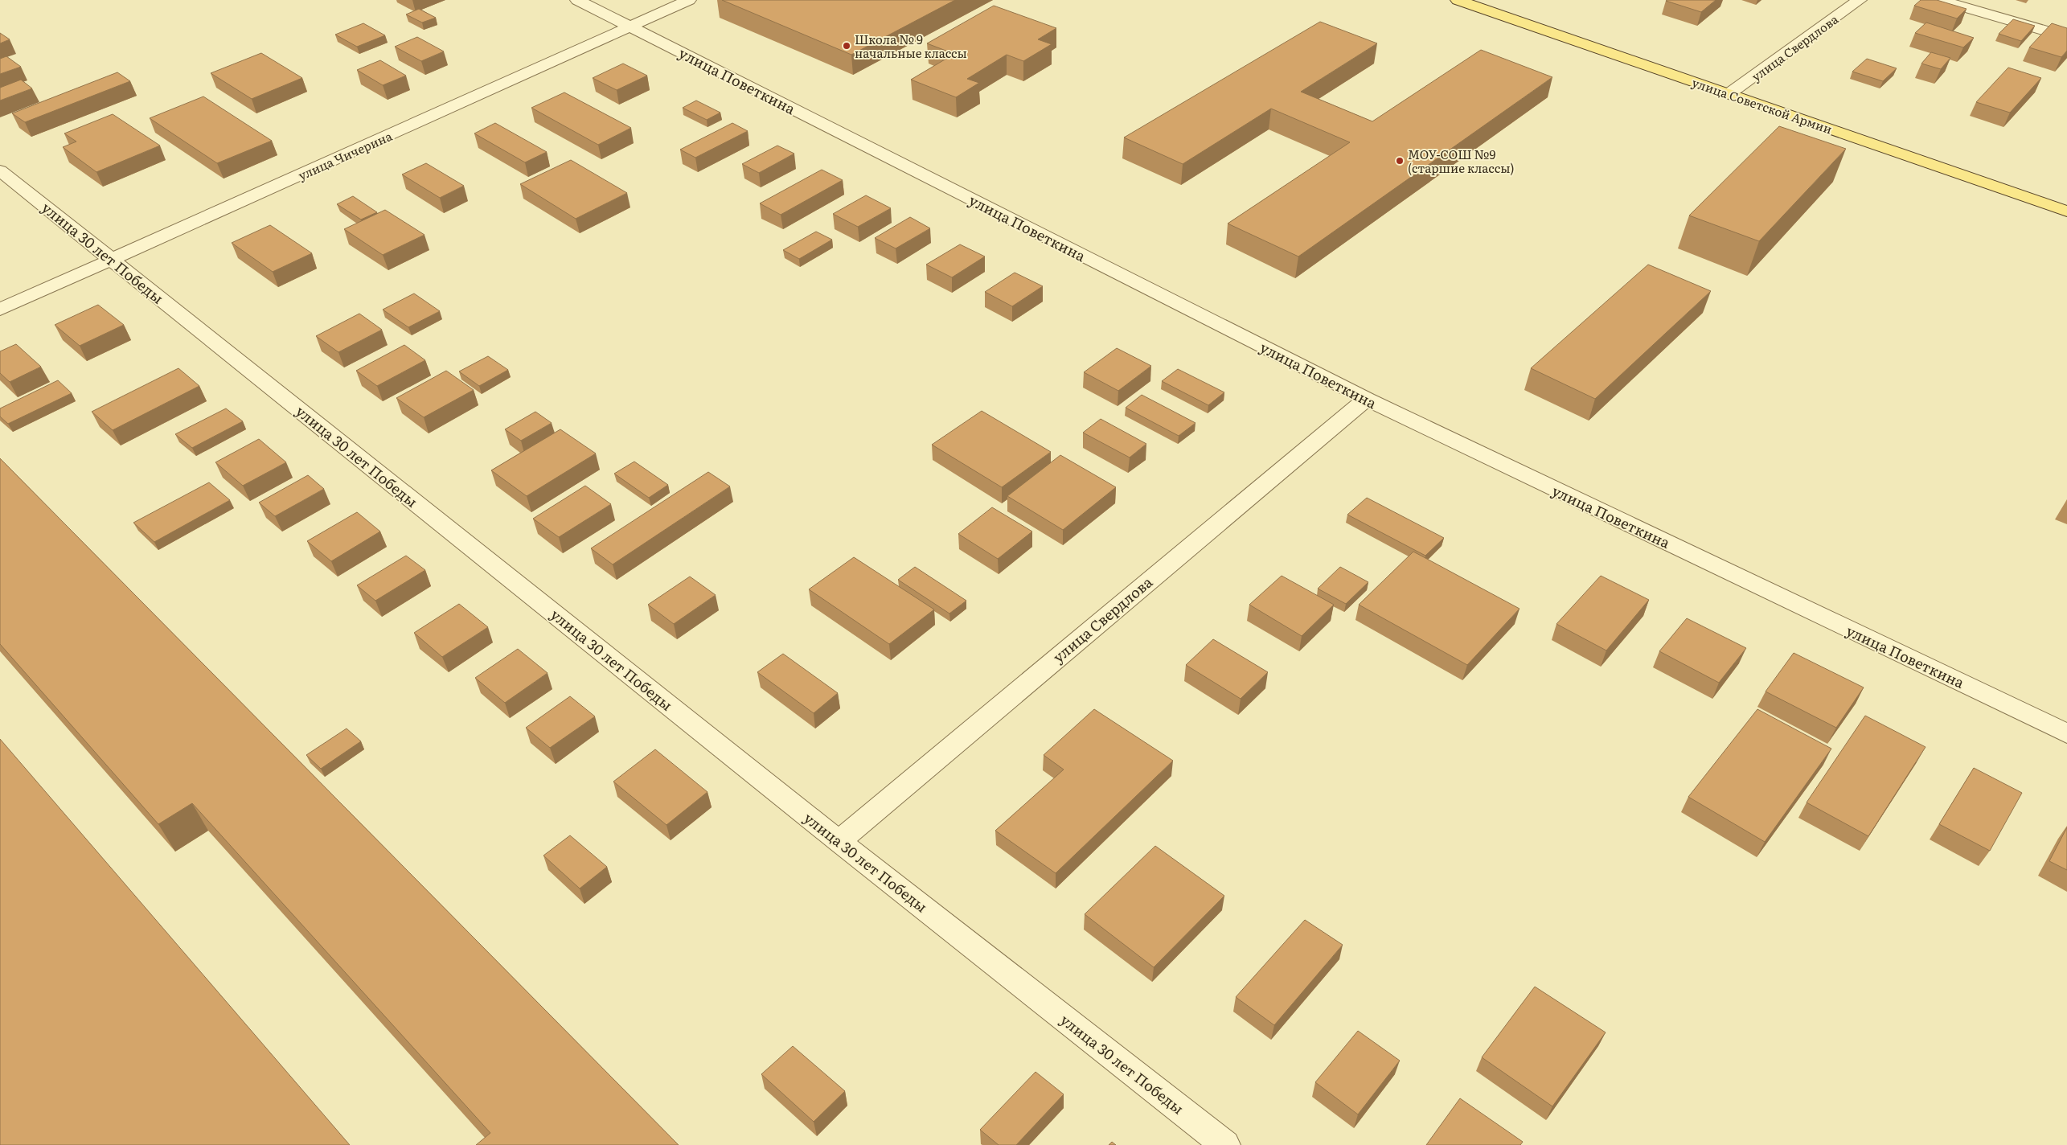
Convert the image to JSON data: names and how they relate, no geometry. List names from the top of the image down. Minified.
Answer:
{"streets":{"main road":["улица Советской Армии"],"street":["улица Свердлова","улица Поветкина","улица Чичерина","улица 30 лет Победы"]},"crossings":[["улица Свердлова","улица Поветкина"],["улица Свердлова","улица Советской Армии"],["улица Свердлова","улица 30 лет Победы"],["улица Поветкина","улица Чичерина"],["улица Чичерина","улица 30 лет Победы"]],"places":["Школа № 9 начальные классы","МОУ-СОШ №9 (старшие классы)"]}
